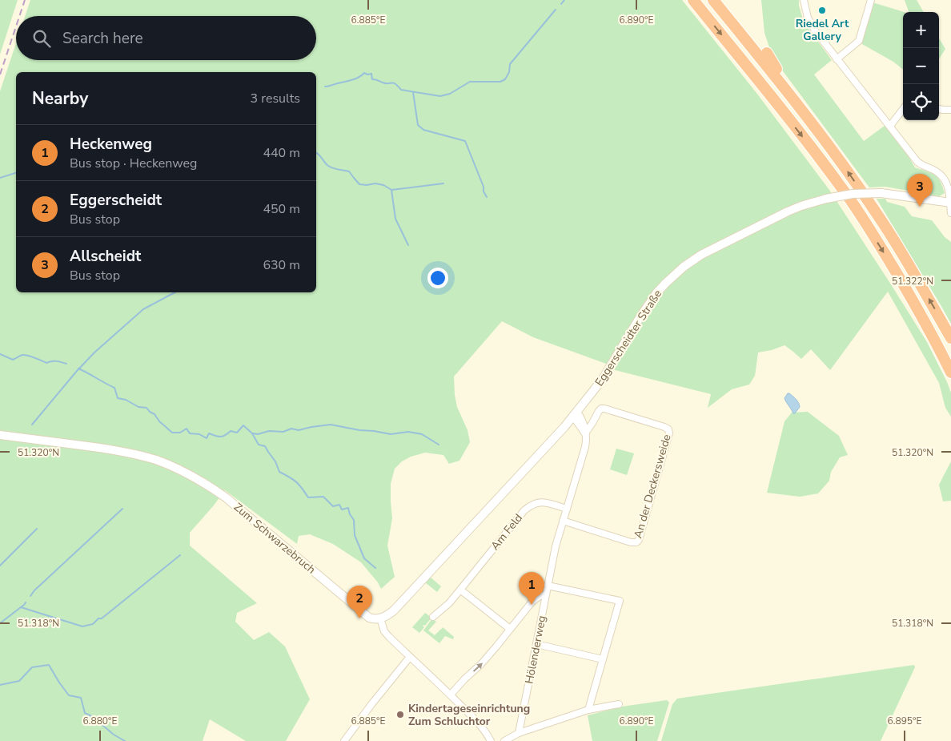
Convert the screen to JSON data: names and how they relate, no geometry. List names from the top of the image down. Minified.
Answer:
{"streets":{"street":["Eggerscheidter Straße","An der Deckersweide","Am Feld","Zum Schwarzebruch","Hölenderweg"]},"crossings":[["Eggerscheidter Straße","Zum Schwarzebruch"],["Eggerscheidter Straße","Hölenderweg"],["An der Deckersweide","Hölenderweg"],["Am Feld","Hölenderweg"]],"places":["Riedel Art Gallery","Kindertageseinrichtung Zum Schluchtor"],"page":{"map_buttons":["+","−"],"search":"Search here","heading":["Nearby","3 results"],"list":[{"mark":"1","name":"Heckenweg","note":"Bus stop · Heckenweg","value":"440 m"},{"mark":"2","name":"Eggerscheidt","note":"Bus stop","value":"450 m"},{"mark":"3","name":"Allscheidt","note":"Bus stop","value":"630 m"}],"pins":["3","1","2"]},"coordinates":["6.885°E","6.890°E","51.322°N","51.320°N","51.318°N","6.880°E","6.895°E"]}
